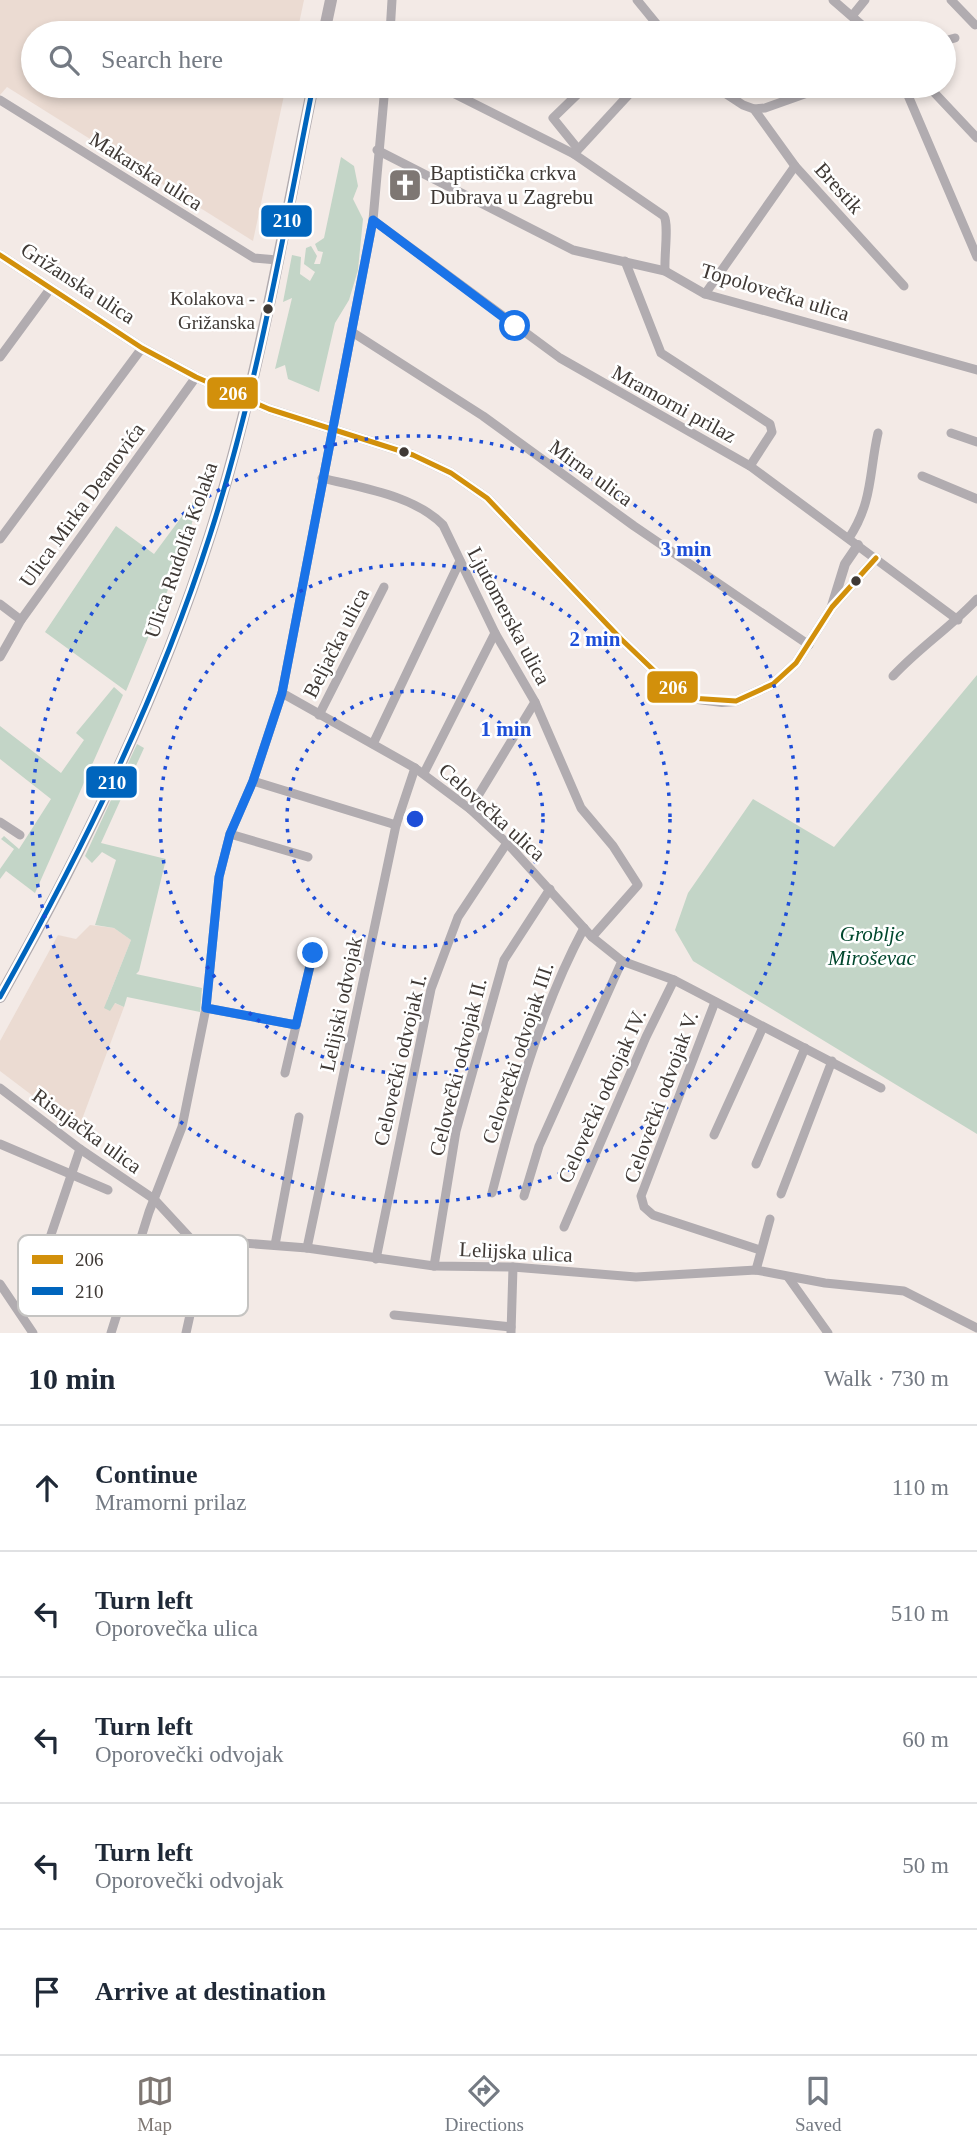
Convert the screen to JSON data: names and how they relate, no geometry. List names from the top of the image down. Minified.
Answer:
{"streets":{"main road":["Ulica Rudolfa Kolaka"],"street":["Makarska ulica","Brestik","Grižanska ulica","Topolovečka ulica","Mramorni prilaz","Mirna ulica","Ulica Mirka Deanovića","Ljutomerska ulica","Beljačka ulica","Celovečka ulica","Lelijski odvojak","Celovečki odvojak III.","Celovečki odvojak I.","Celovečki odvojak II.","Celovečki odvojak IV.","Celovečki odvojak V.","Risnjačka ulica","Lelijska ulica"]},"crossings":[["Makarska ulica","Ulica Rudolfa Kolaka"],["Grižanska ulica","Mirna ulica"],["Grižanska ulica","Ulica Mirka Deanovića"],["Grižanska ulica","Ulica Rudolfa Kolaka"],["Ljutomerska ulica","Celovečka ulica"],["Ljutomerska ulica","Lelijski odvojak"],["Beljačka ulica","Celovečka ulica"],["Celovečka ulica","Lelijski odvojak"],["Celovečka ulica","Celovečki odvojak III."],["Celovečka ulica","Celovečki odvojak I."],["Celovečka ulica","Celovečki odvojak II."],["Celovečka ulica","Celovečki odvojak IV."],["Celovečka ulica","Celovečki odvojak V."],["Lelijski odvojak","Lelijska ulica"],["Celovečki odvojak I.","Lelijska ulica"],["Celovečki odvojak II.","Lelijska ulica"]],"parks":["Groblje Miroševac"],"places":{"church":["Baptistička crkva Dubrava u Zagrebu"],"other":["Kolakova - Grižanska"]},"lines":["transit line 210","transit line 206"],"legend":["206","210"],"page":{"search":"Search here","heading":["10 min","Walk · 730 m"],"list":[["Continue","Mramorni prilaz","110 m"],["Turn left","Oporovečka ulica","510 m"],["Turn left","Oporovečki odvojak","60 m"],["Turn left","Oporovečki odvojak","50 m"],"Arrive at destination"],"nav":["Map","Directions","Saved"]},"rings":["3 min","2 min","1 min"]}
